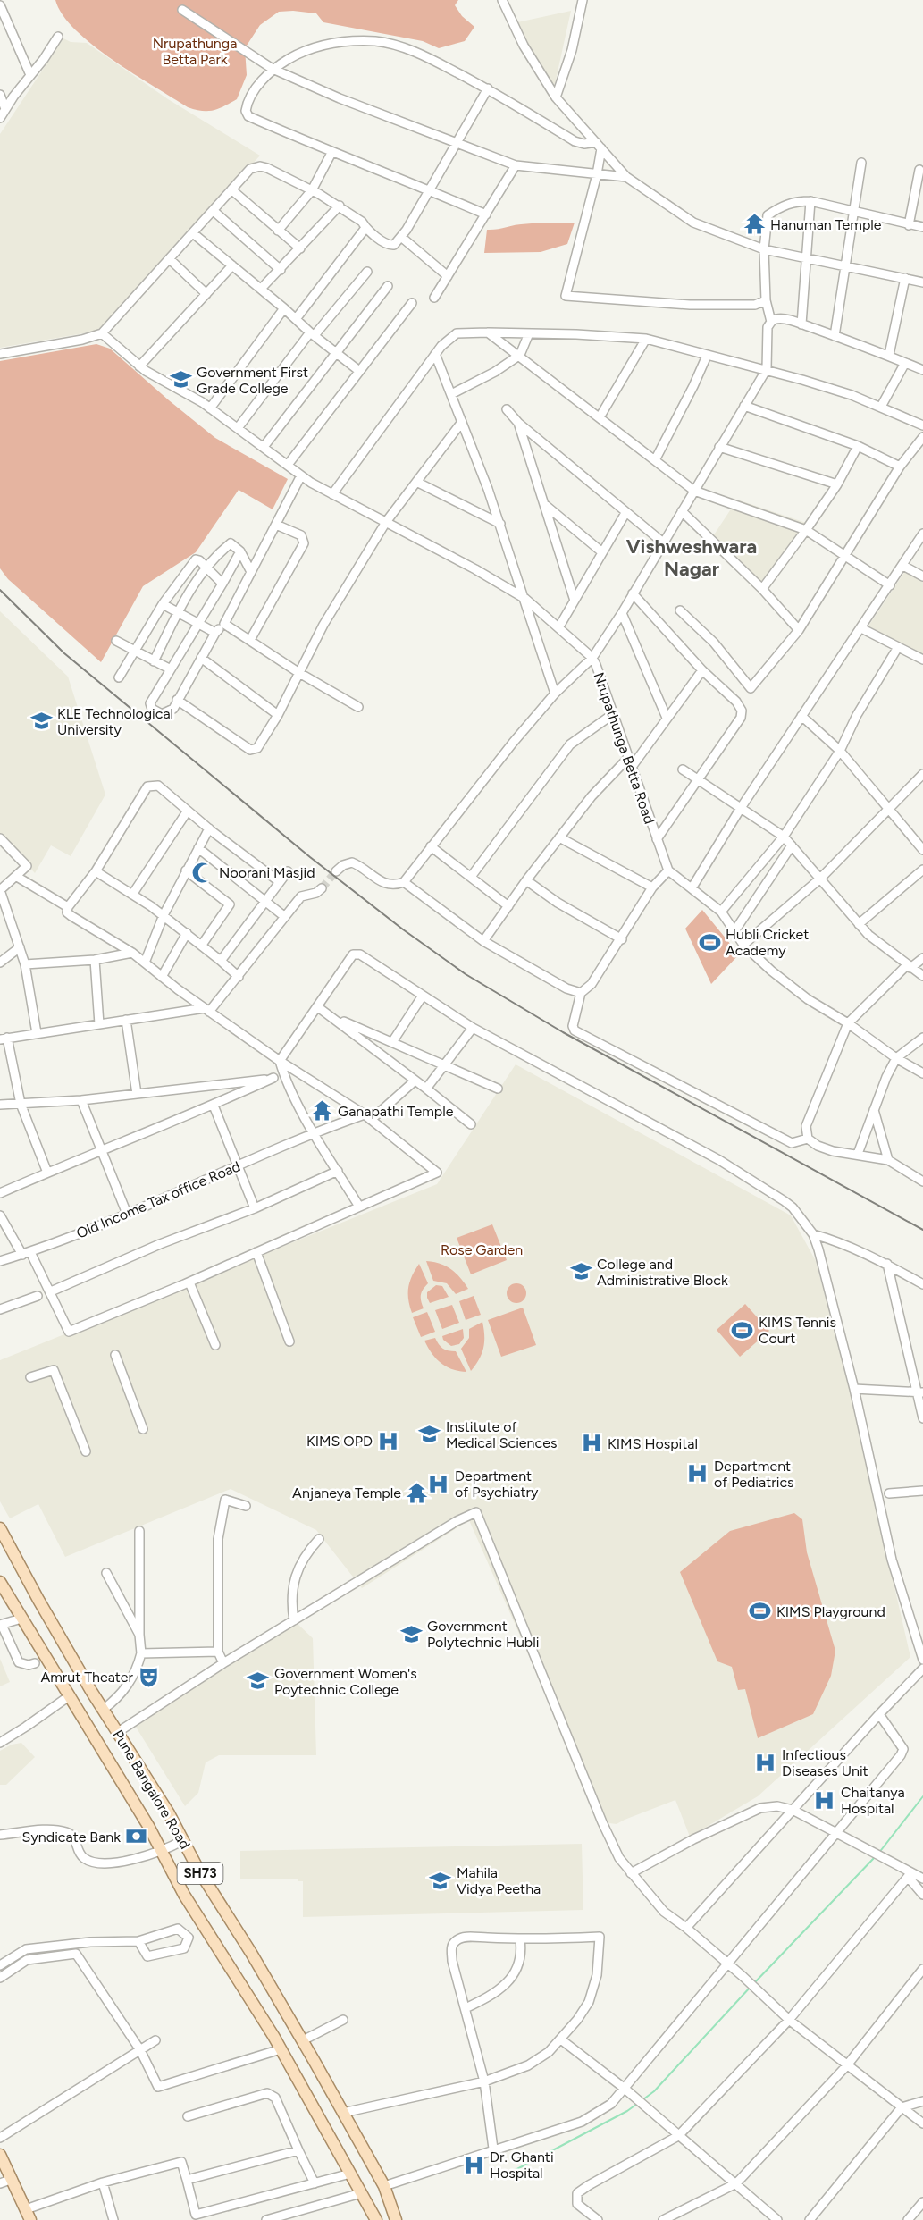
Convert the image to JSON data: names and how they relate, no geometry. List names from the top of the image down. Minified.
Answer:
{"streets":{"main road":["Pune Bangalore Road","SH73"],"street":["Nrupathunga Betta Road","Old Income Tax office Road"]},"districts":["Vishweshwara Nagar"],"parks":["Nrupathunga Betta Park","Rose Garden"],"places":{"temple":["Hanuman Temple","Ganapathi Temple","Anjaneya Temple"],"school or university":["Government First Grade College","KLE Technological University","College and Administrative Block","Institute of Medical Sciences","Government Polytechnic Hubli","Government Women's Poytechnic College","Mahila Vidya Peetha"],"mosque":["Noorani Masjid"],"sports":["Hubli Cricket Academy","KIMS Tennis Court","KIMS Playground"],"hospital":["KIMS OPD","KIMS Hospital","Department of Pediatrics","Department of Psychiatry","Infectious Diseases Unit","Chaitanya Hospital","Dr. Ghanti Hospital"],"theatre":["Amrut Theater"],"bank":["Syndicate Bank"]}}
